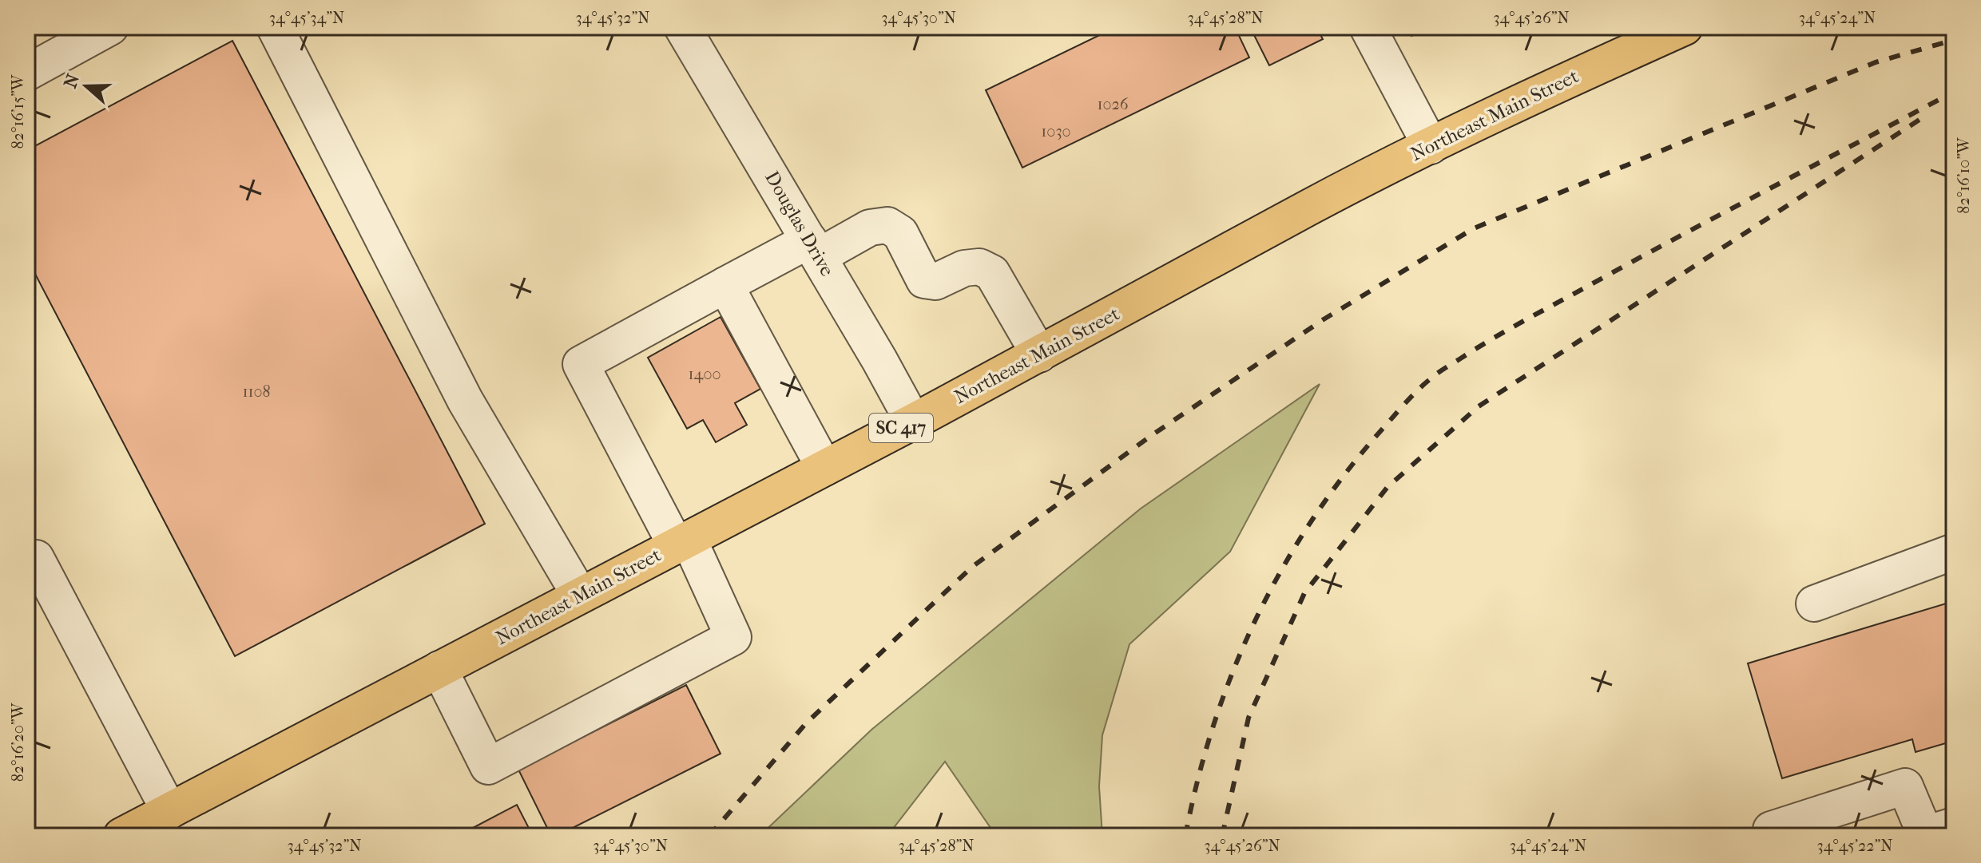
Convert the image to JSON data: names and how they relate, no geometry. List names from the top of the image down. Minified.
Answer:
{"streets":{"main road":["Northeast Main Street","SC 417"],"street":["Douglas Drive"]},"crossings":[["Northeast Main Street","Douglas Drive"]],"house_numbers":["1026","1030","1400","1108"],"north":"left","coordinates":["34°45'34\"N","34°45'32\"N","34°45'30\"N","34°45'28\"N","34°45'26\"N","34°45'24\"N","82°16'15\"W","82°16'10\"W","82°16'20\"W","34°45'22\"N"]}
